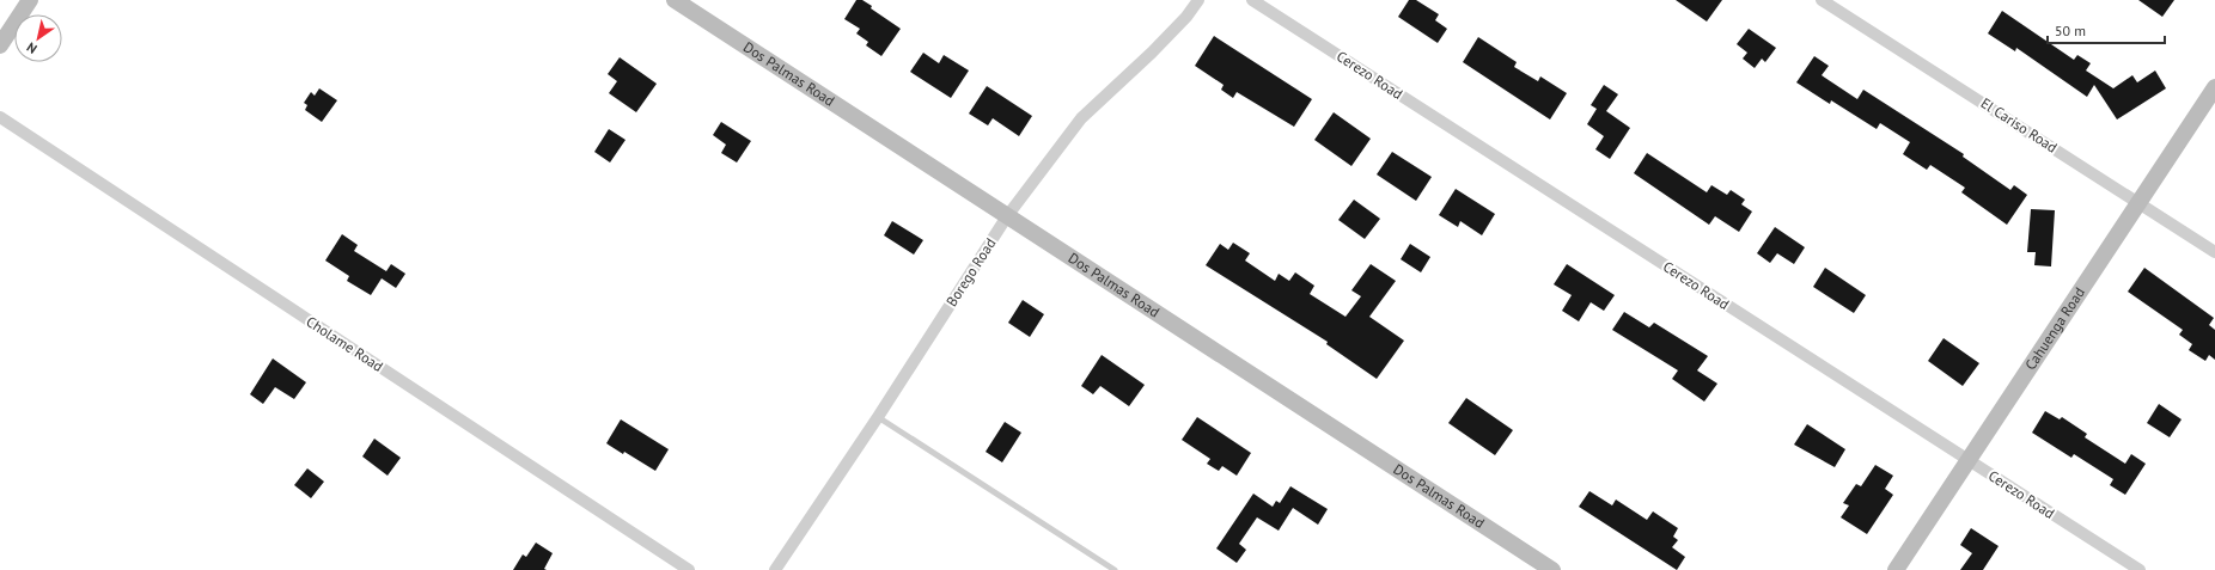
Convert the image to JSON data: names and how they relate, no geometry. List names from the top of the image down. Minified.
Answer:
{"streets":{"street":["Dos Palmas Road","Cerezo Road","El Cariso Road","Borego Road","Cahuenga Road","Cholame Road"]},"crossings":[["Dos Palmas Road","Borego Road"],["Cerezo Road","Cahuenga Road"],["El Cariso Road","Cahuenga Road"]],"scale_bar":"50 m","north":"bottom left"}
